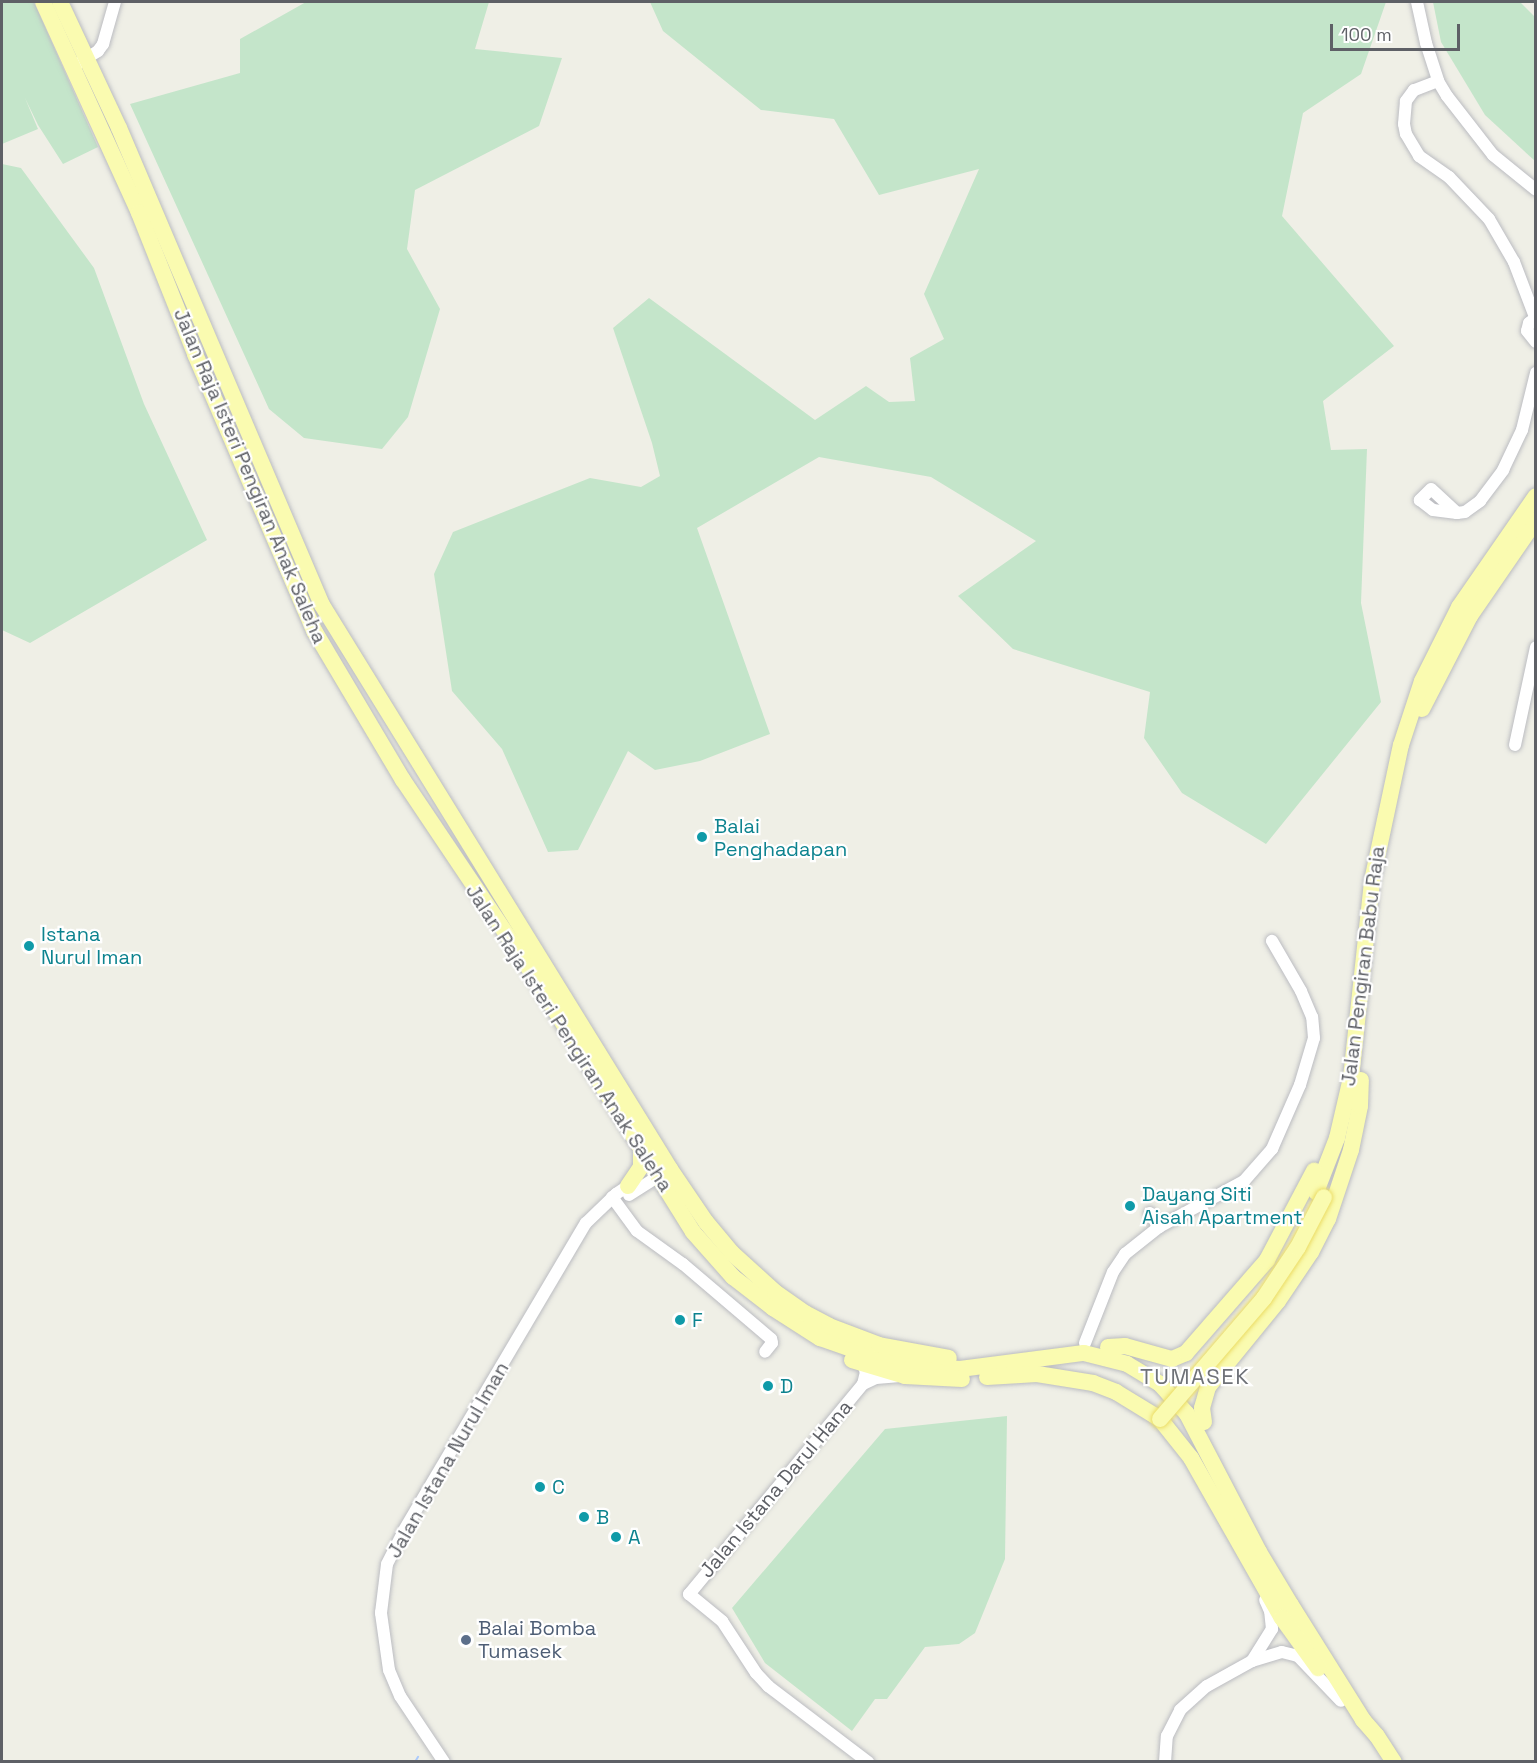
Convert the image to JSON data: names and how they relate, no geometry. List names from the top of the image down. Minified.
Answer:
{"streets":{"main road":["Jalan Raja Isteri Pengiran Anak Saleha","Jalan Pengiran Babu Raja"],"street":["Jalan Istana Nurul Iman","Jalan Istana Darul Hana"]},"crossings":[["Jalan Raja Isteri Pengiran Anak Saleha","Jalan Istana Nurul Iman"]],"districts":["TUMASEK"],"places":["Balai Penghadapan","Istana Nurul Iman","Dayang Siti Aisah Apartment","F","D","C","B","A","Balai Bomba Tumasek"],"scale_bar":"100 m"}
